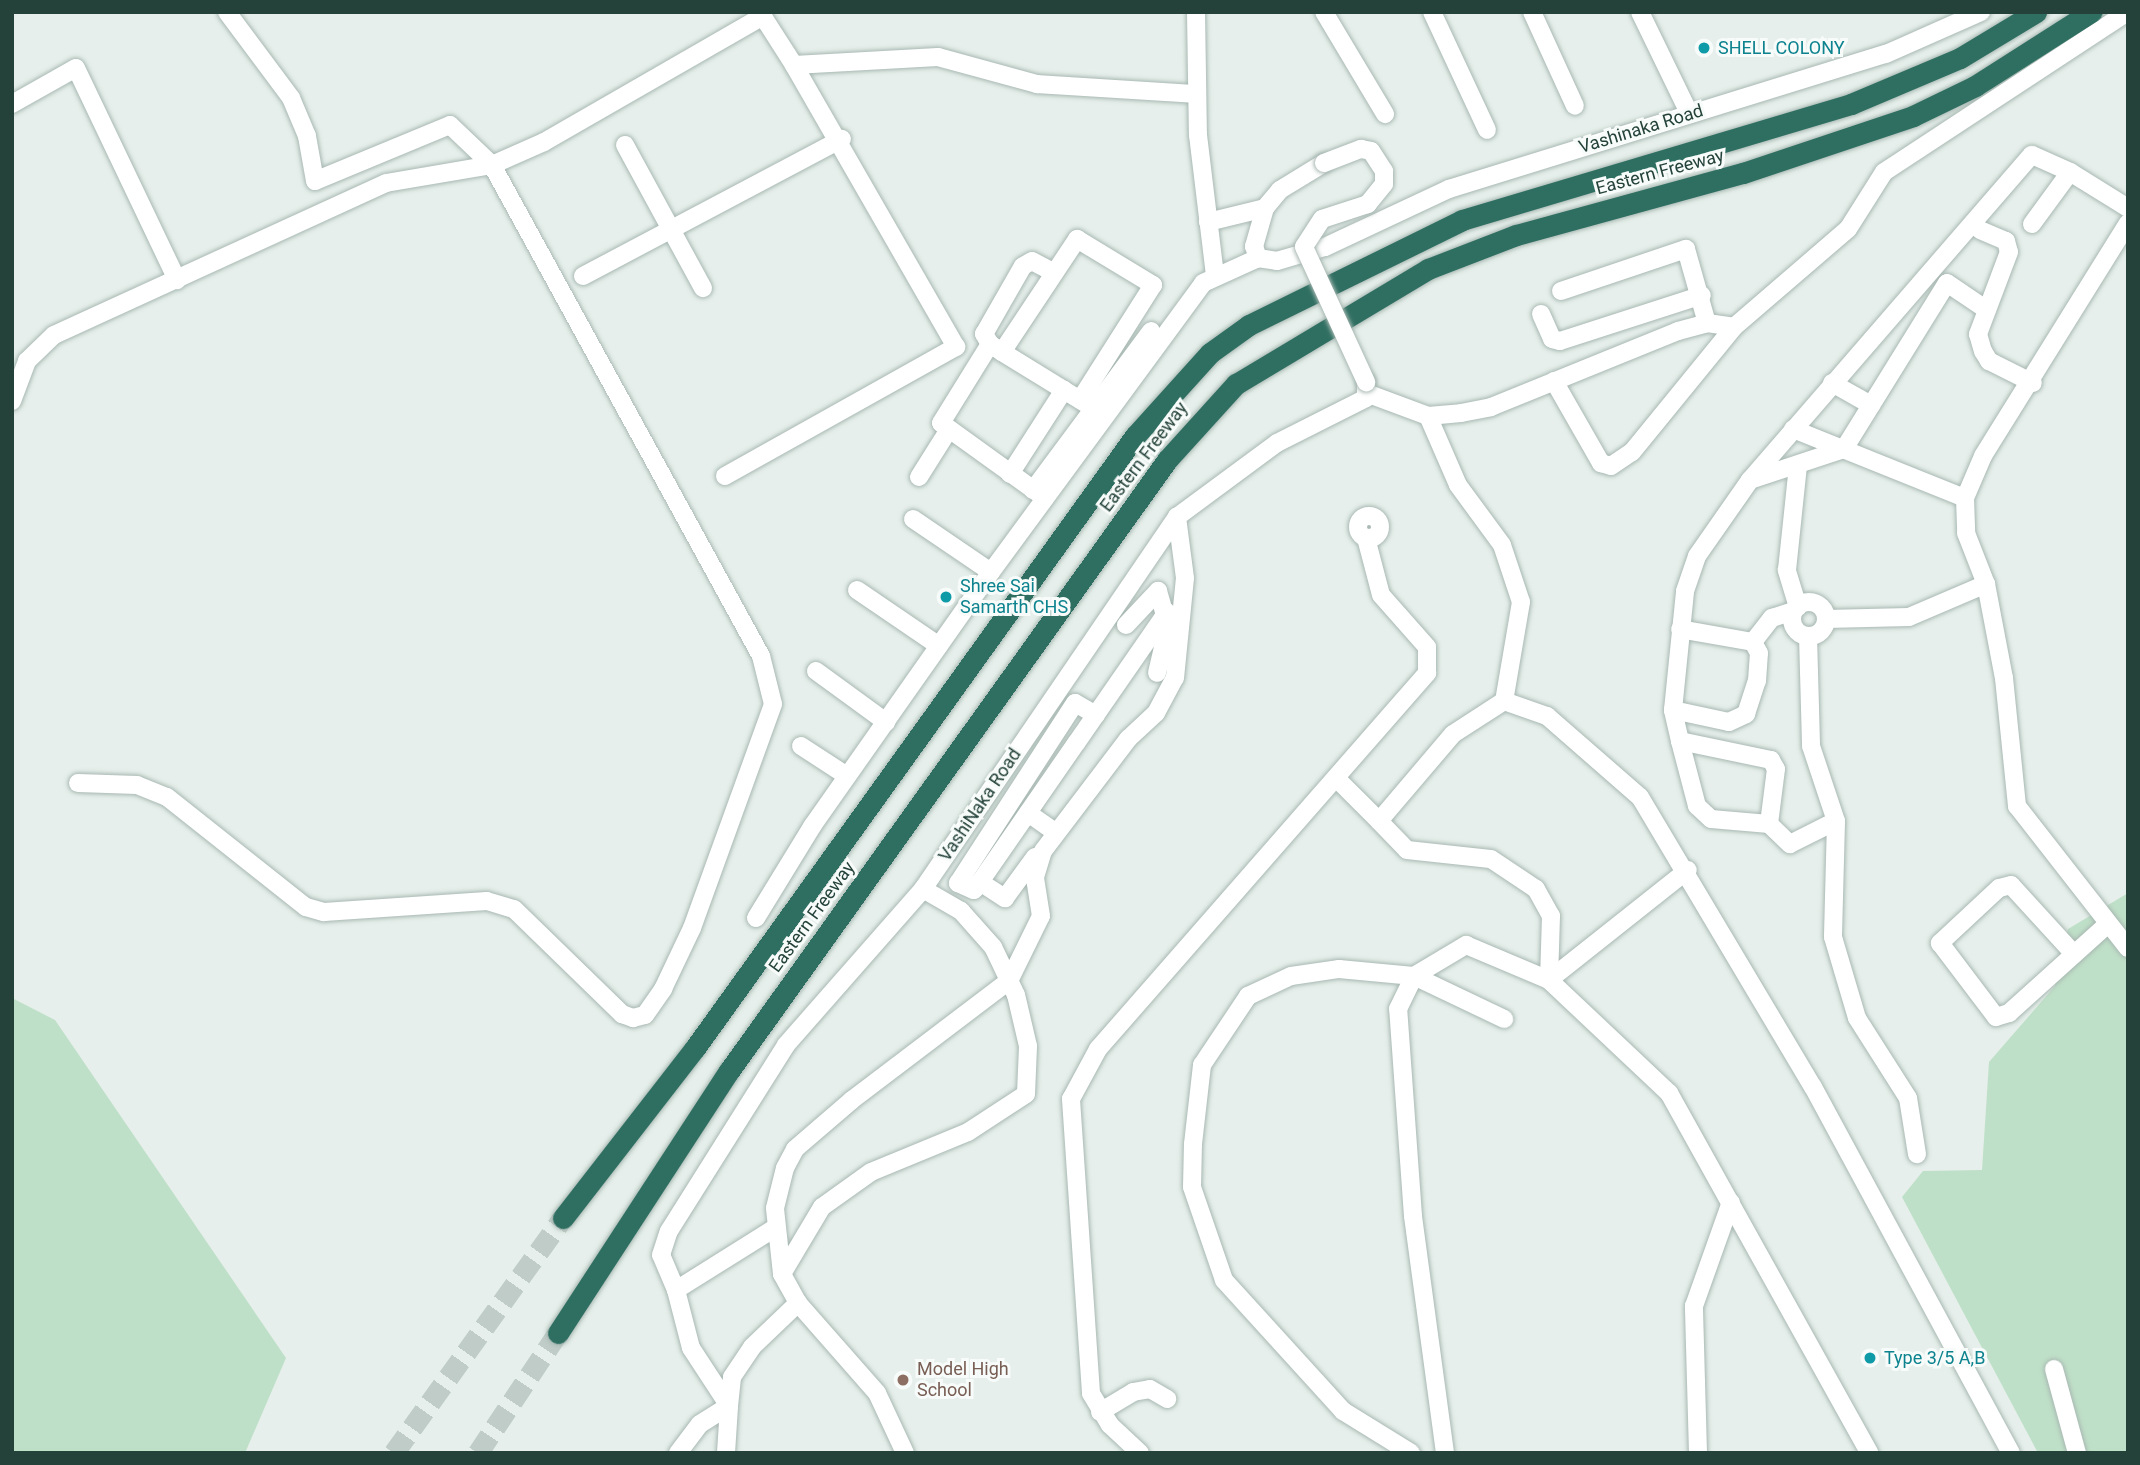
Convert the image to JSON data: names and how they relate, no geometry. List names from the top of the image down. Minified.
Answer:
{"streets":{"highway":["Eastern Freeway"],"street":["Vashinaka Road","VashiNaka Road"]},"places":["SHELL COLONY","Shree Sai Samarth CHS","Type 3/5 A,B","Model High School"]}
